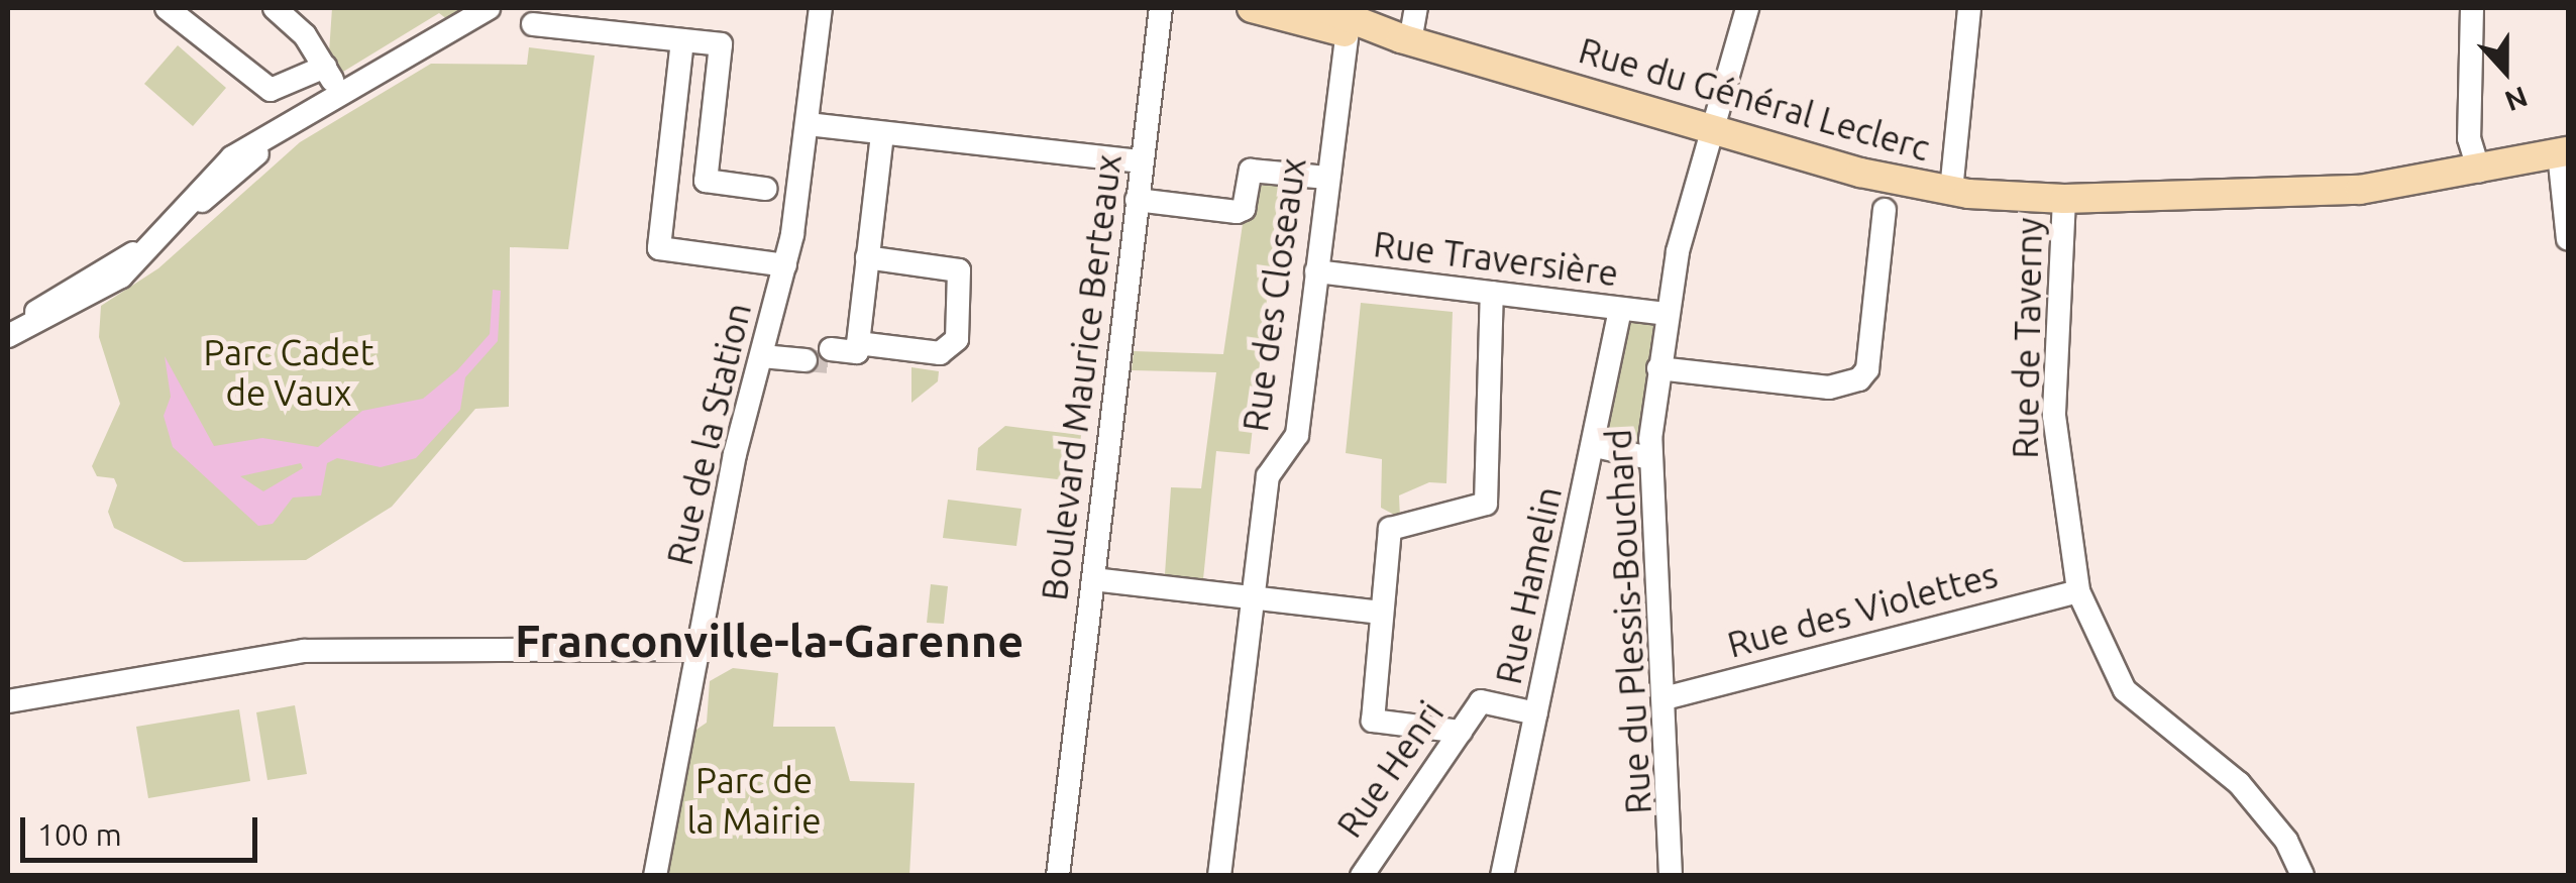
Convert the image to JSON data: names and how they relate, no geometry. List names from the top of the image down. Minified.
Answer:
{"streets":{"main road":["Rue du Général Leclerc"],"street":["Rue Traversière","Rue des Closeaux","Rue de Taverny","Boulevard Maurice Berteaux","Rue de la Station","Rue Hamelin","Rue des Violettes","Rue du Plessis-Bouchard","Rue Henri"]},"crossings":[["Rue du Général Leclerc","Rue des Closeaux"],["Rue du Général Leclerc","Rue de Taverny"],["Rue du Général Leclerc","Rue du Plessis-Bouchard"],["Rue Traversière","Rue des Closeaux"],["Rue Traversière","Rue Hamelin"],["Rue Traversière","Rue du Plessis-Bouchard"],["Rue de Taverny","Rue des Violettes"],["Rue Hamelin","Rue Henri"],["Rue des Violettes","Rue du Plessis-Bouchard"]],"districts":["Franconville-la-Garenne"],"parks":["Parc Cadet de Vaux","Parc de la Mairie"],"scale_bar":"100 m","north":"bottom"}
